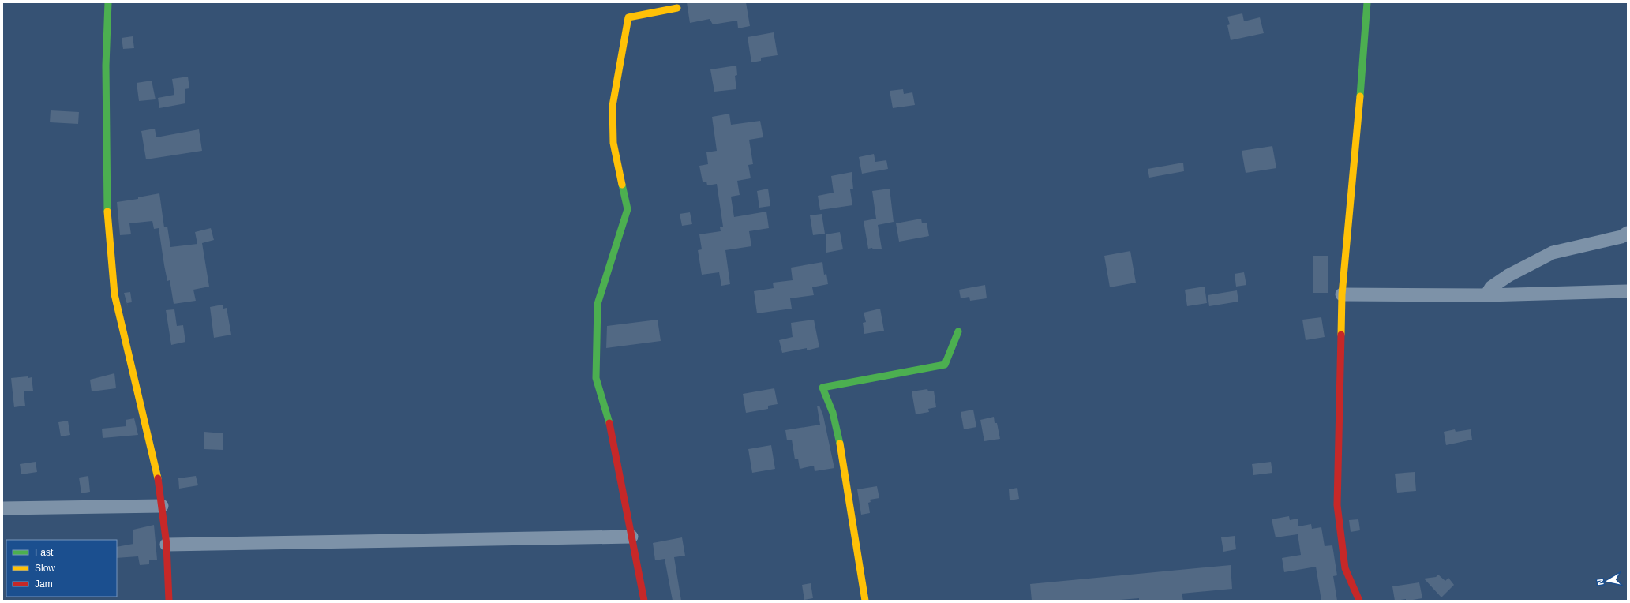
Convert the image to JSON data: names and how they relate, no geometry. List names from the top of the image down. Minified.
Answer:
{"legend":["Fast","Slow","Jam"],"north":"left"}
